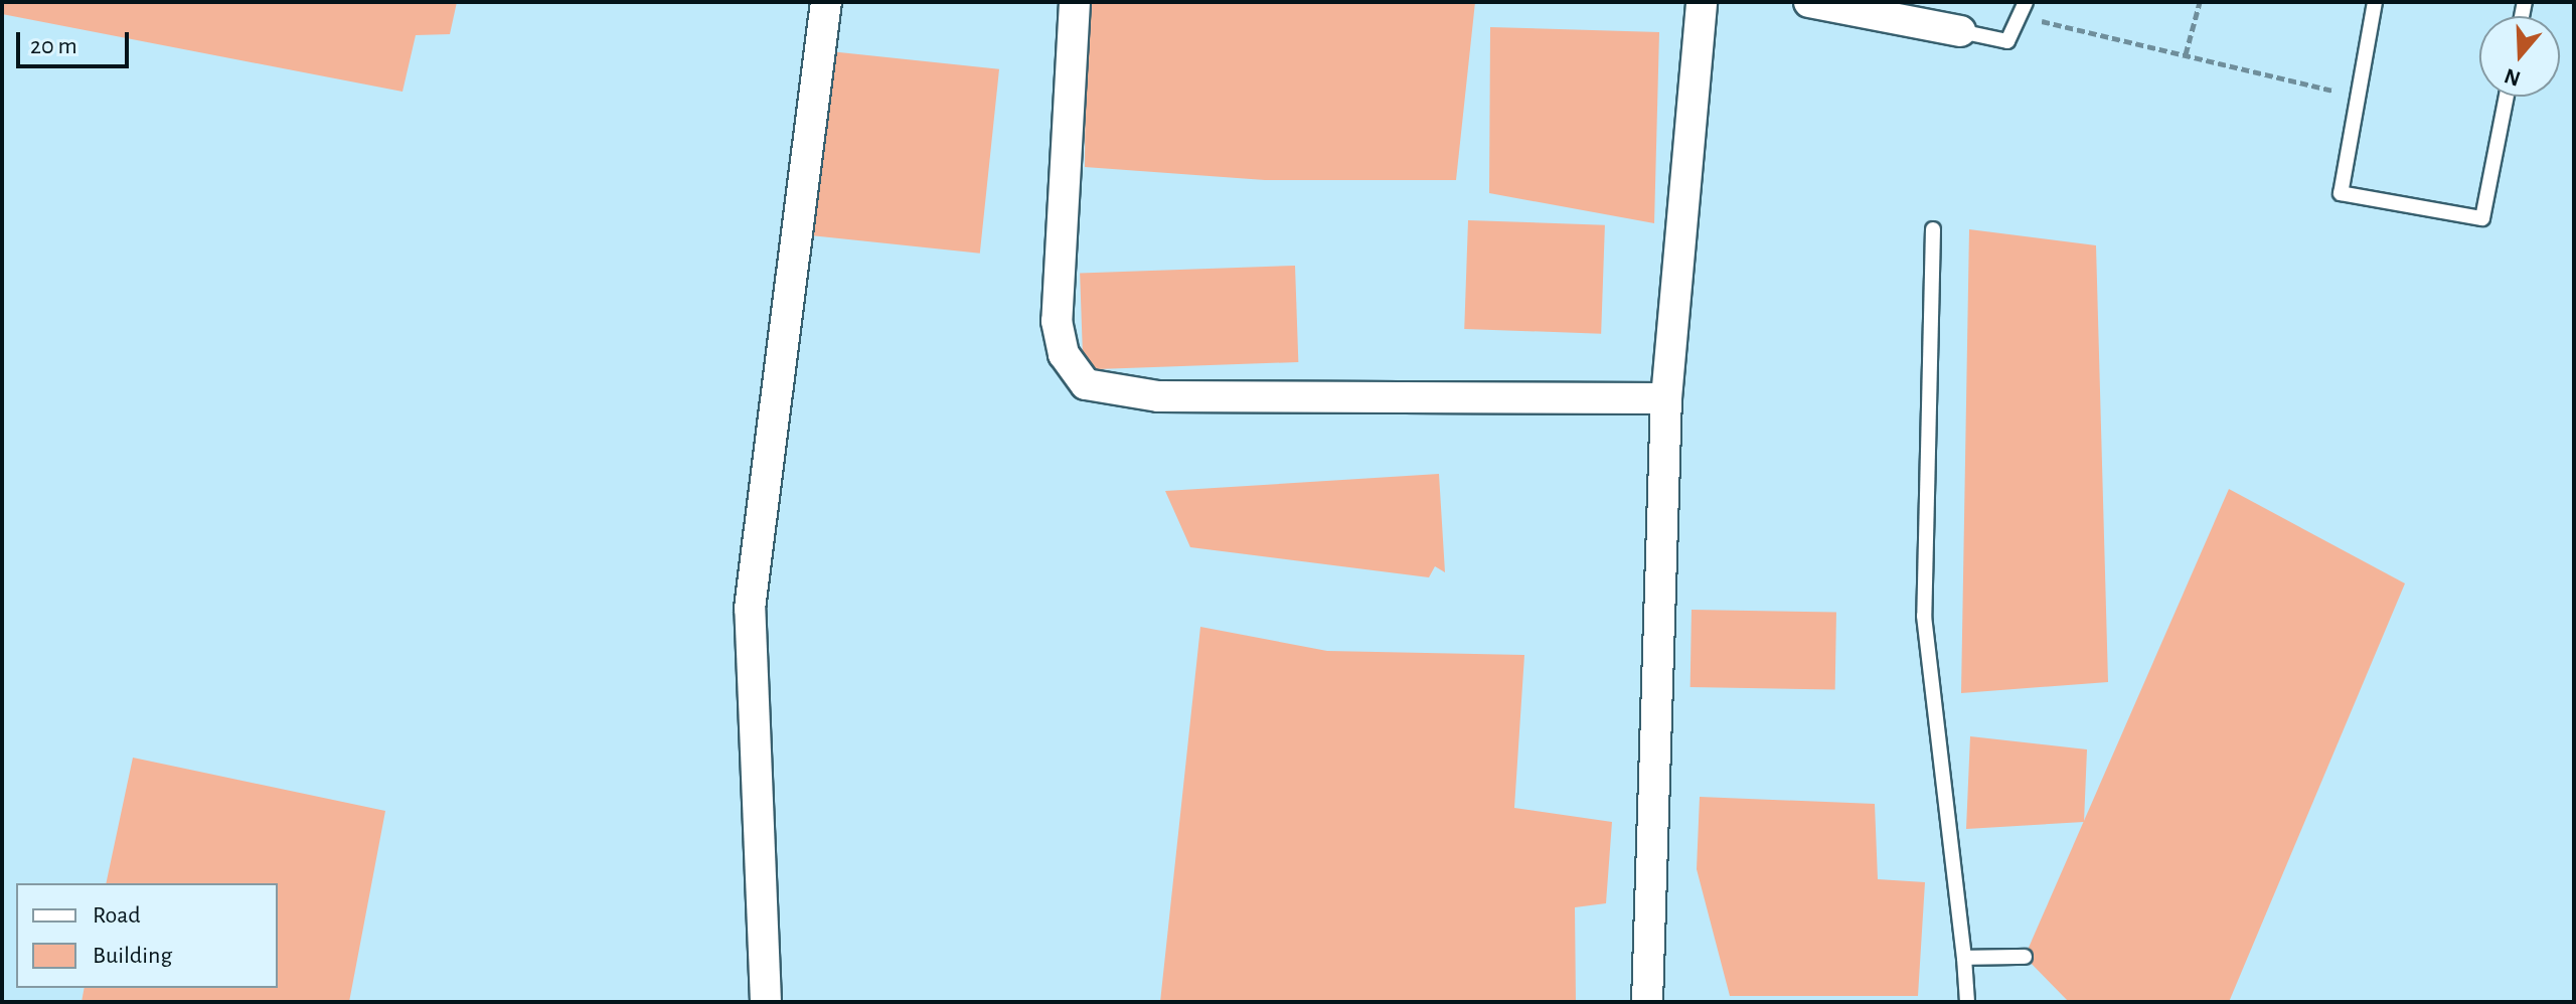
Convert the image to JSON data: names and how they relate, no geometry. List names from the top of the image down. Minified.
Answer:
{"legend":["Road","Building"],"scale_bar":"20 m","north":"bottom"}
